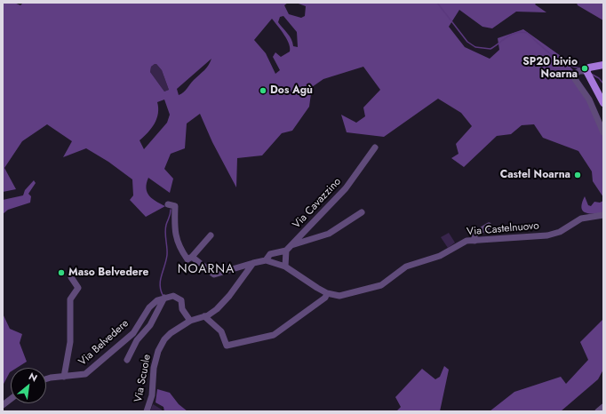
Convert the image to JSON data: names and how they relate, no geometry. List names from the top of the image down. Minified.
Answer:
{"streets":{"street":["Via Cavazzino","Via Castelnuovo","Via Belvedere","Via Scuole"]},"crossings":[["Via Cavazzino","Via Castelnuovo"]],"districts":["NOARNA"],"places":["SP20 bivio Noarna","Dos Agù","Castel Noarna","Maso Belvedere"],"north":"top right"}
